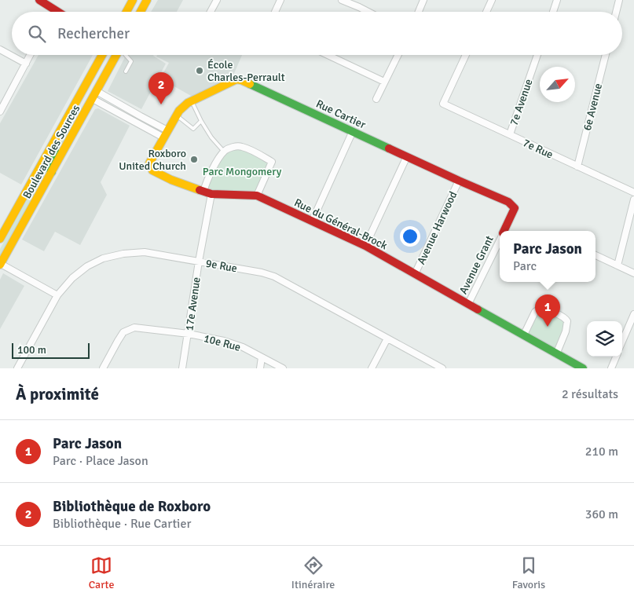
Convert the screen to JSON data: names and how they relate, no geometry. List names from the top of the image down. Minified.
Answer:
{"streets":{"street":["7e Avenue","6e Avenue","Rue Cartier","7e Rue","Boulevard des Sources","Rue du Général-Brock","Avenue Harwood","Avenue Grant","9e Rue","17e Avenue","10e Rue"]},"crossings":[["7e Avenue","7e Rue"],["6e Avenue","7e Rue"],["Rue Cartier","Rue du Général-Brock"],["Rue Cartier","Avenue Harwood"],["Rue Cartier","Avenue Grant"],["Rue du Général-Brock","Avenue Harwood"],["Rue du Général-Brock","Avenue Grant"],["Rue du Général-Brock","17e Avenue"],["9e Rue","17e Avenue"],["17e Avenue","10e Rue"]],"parks":["Parc Mongomery"],"places":["École Charles-Perrault","Roxboro United Church"],"scale_bar":"100 m","north":"top right","page":{"search":"Rechercher","pins":["2","1"],"popup":["Parc Jason","Parc"],"scale":"100 m","heading":["À proximité","2 résultats"],"list":[{"mark":"1","name":"Parc Jason","note":"Parc · Place Jason","value":"210 m"},{"mark":"2","name":"Bibliothèque de Roxboro","note":"Bibliothèque · Rue Cartier","value":"360 m"}],"nav":["Carte","Itinéraire","Favoris"]}}
